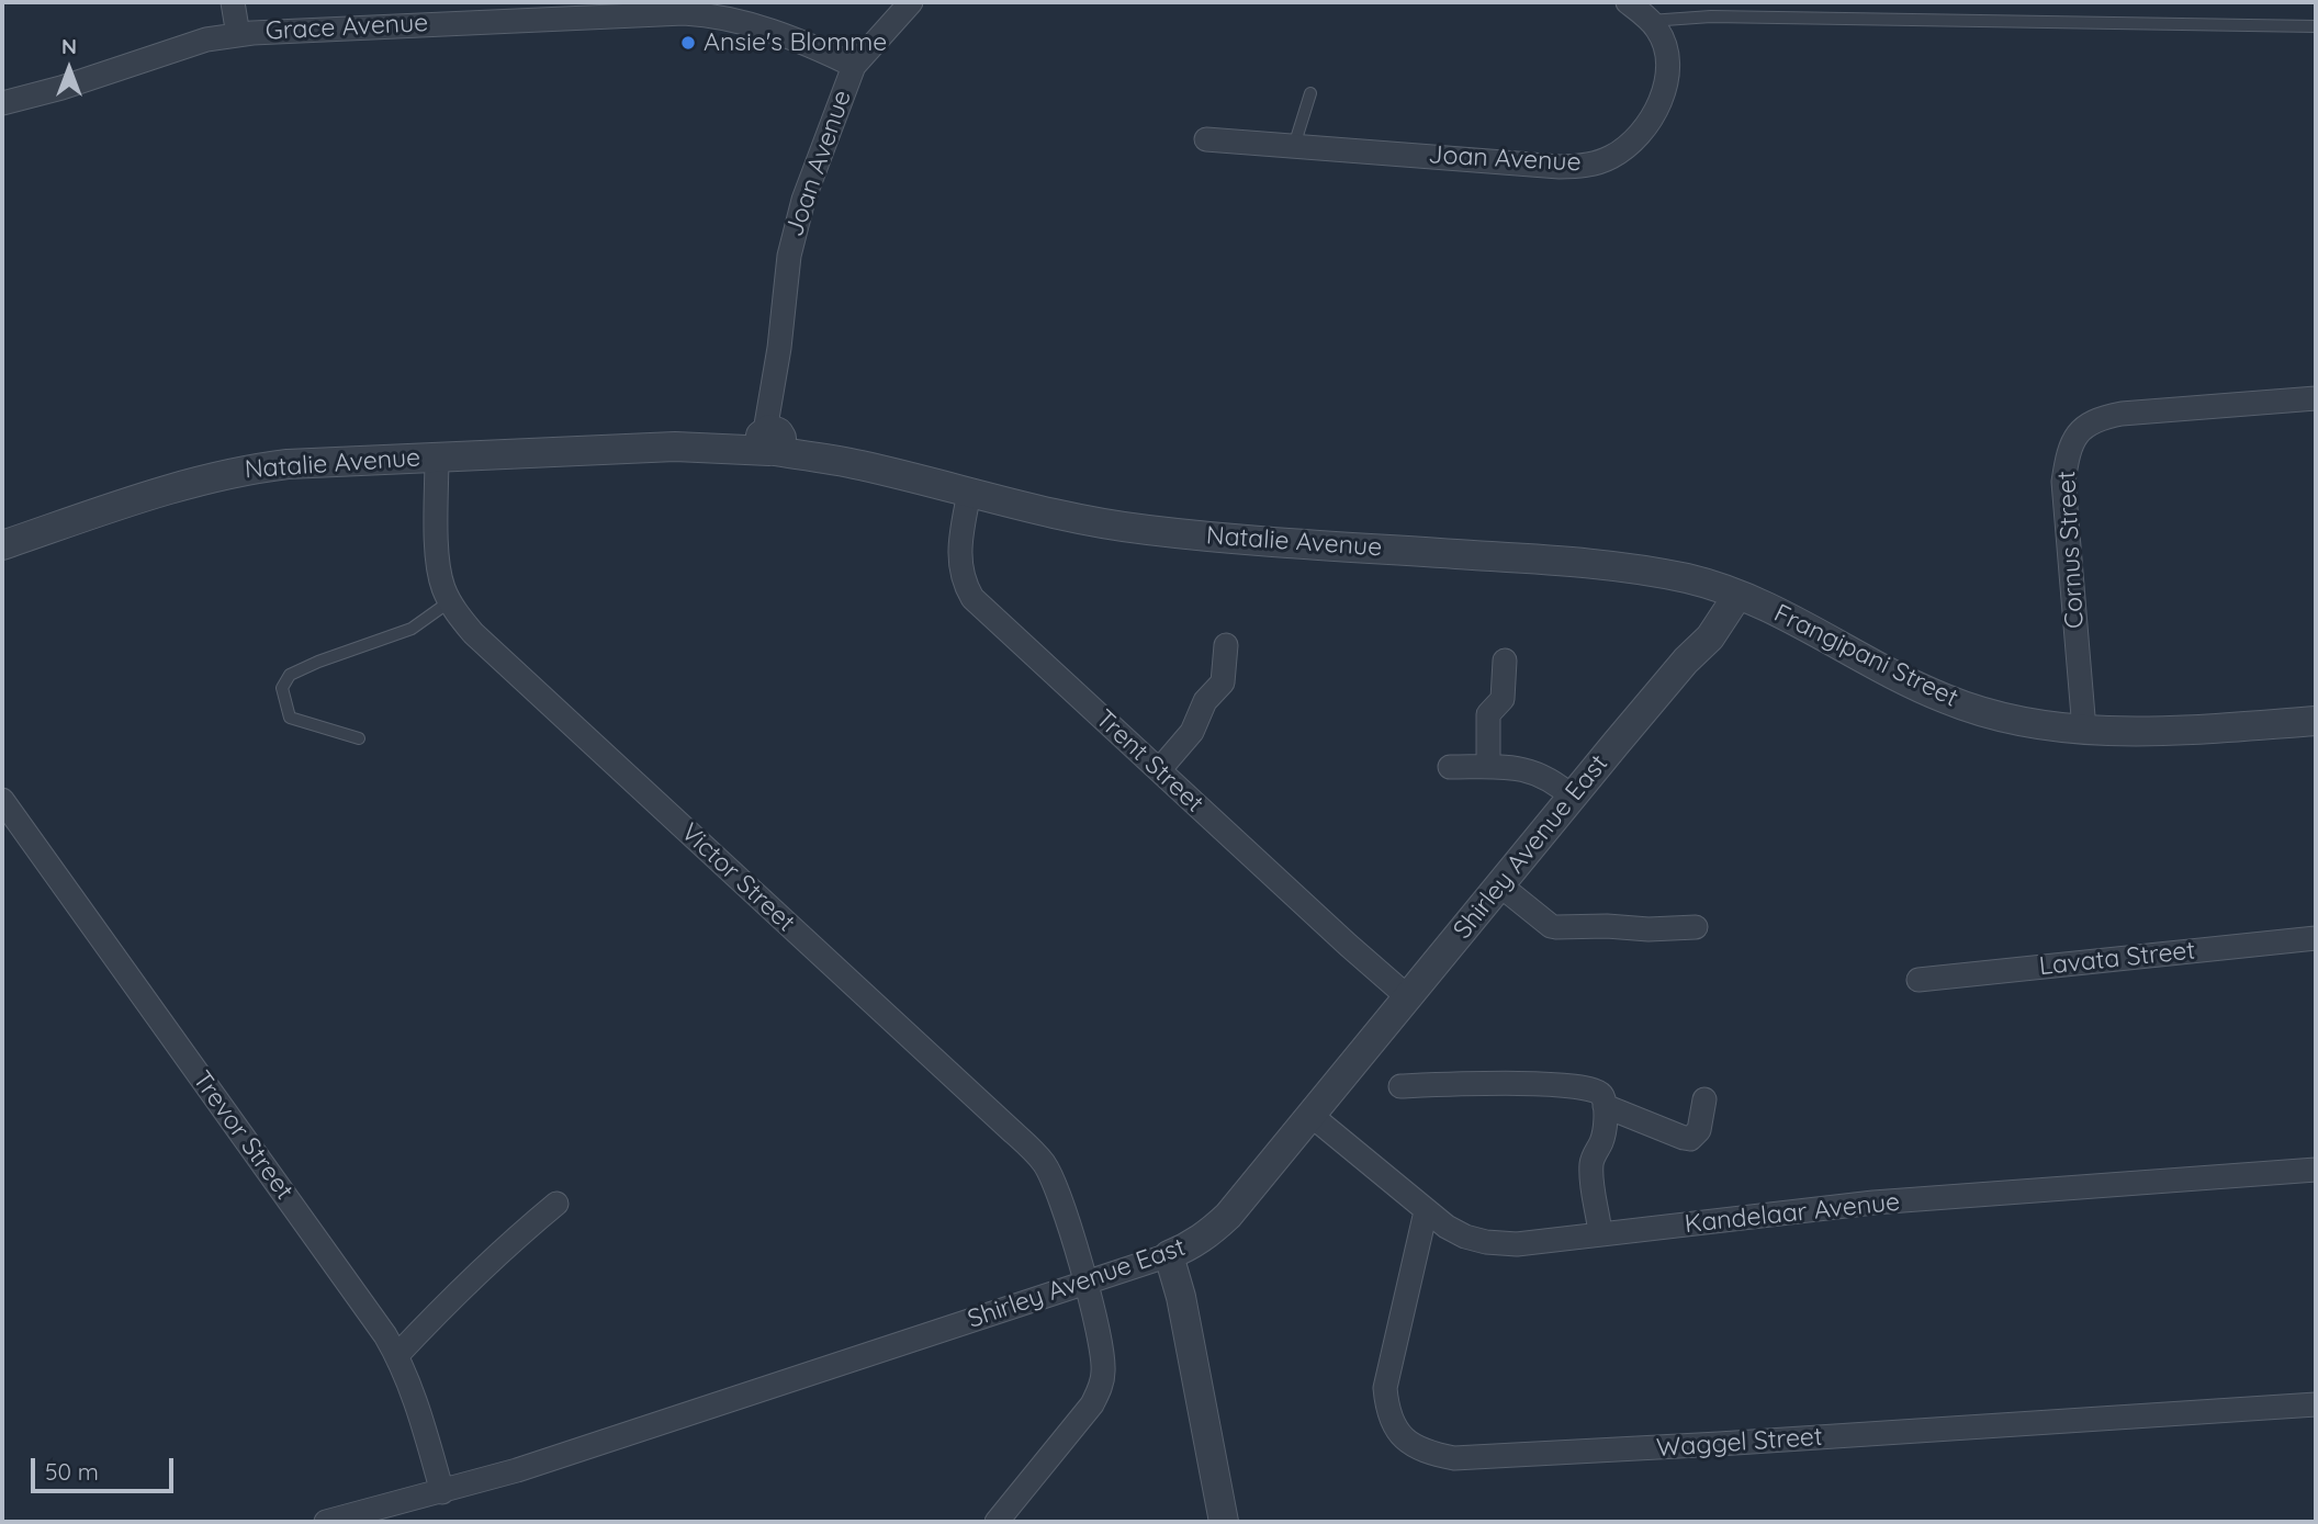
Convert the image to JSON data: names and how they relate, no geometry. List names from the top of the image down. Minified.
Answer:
{"streets":{"street":["Grace Avenue","Joan Avenue","Natalie Avenue","Cornus Street","Frangipani Street","Trent Street","Shirley Avenue East","Victor Street","Lavata Street","Trevor Street","Kandelaar Avenue","Waggel Street"]},"crossings":[["Grace Avenue","Joan Avenue"],["Joan Avenue","Natalie Avenue"],["Natalie Avenue","Frangipani Street"],["Natalie Avenue","Trent Street"],["Natalie Avenue","Shirley Avenue East"],["Natalie Avenue","Victor Street"],["Cornus Street","Frangipani Street"],["Frangipani Street","Shirley Avenue East"],["Trent Street","Shirley Avenue East"],["Shirley Avenue East","Victor Street"],["Shirley Avenue East","Trevor Street"],["Shirley Avenue East","Kandelaar Avenue"],["Kandelaar Avenue","Waggel Street"]],"places":["Ansie's Blomme"],"scale_bar":"50 m","north":"top"}
